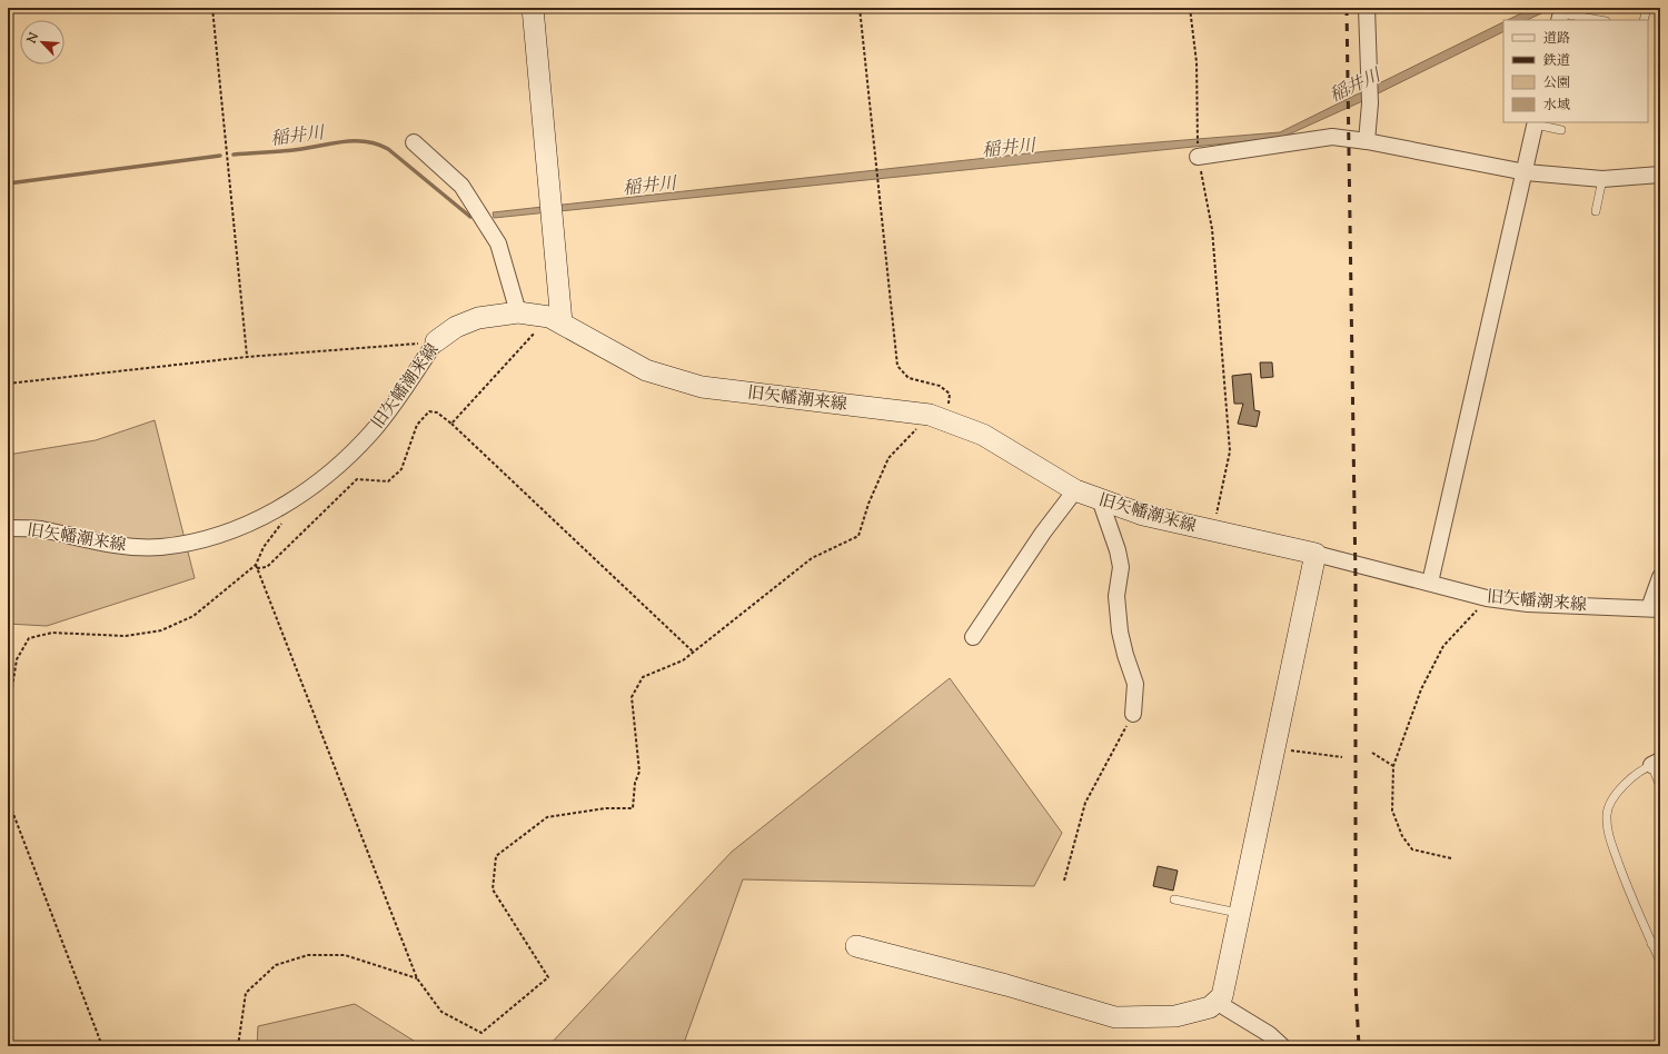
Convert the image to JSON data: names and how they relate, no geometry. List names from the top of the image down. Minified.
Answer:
{"streets":{"street":["旧矢幡潮来線"]},"water":["稲井川"],"legend":["道路","鉄道","公園","水域"],"north":"top left"}
